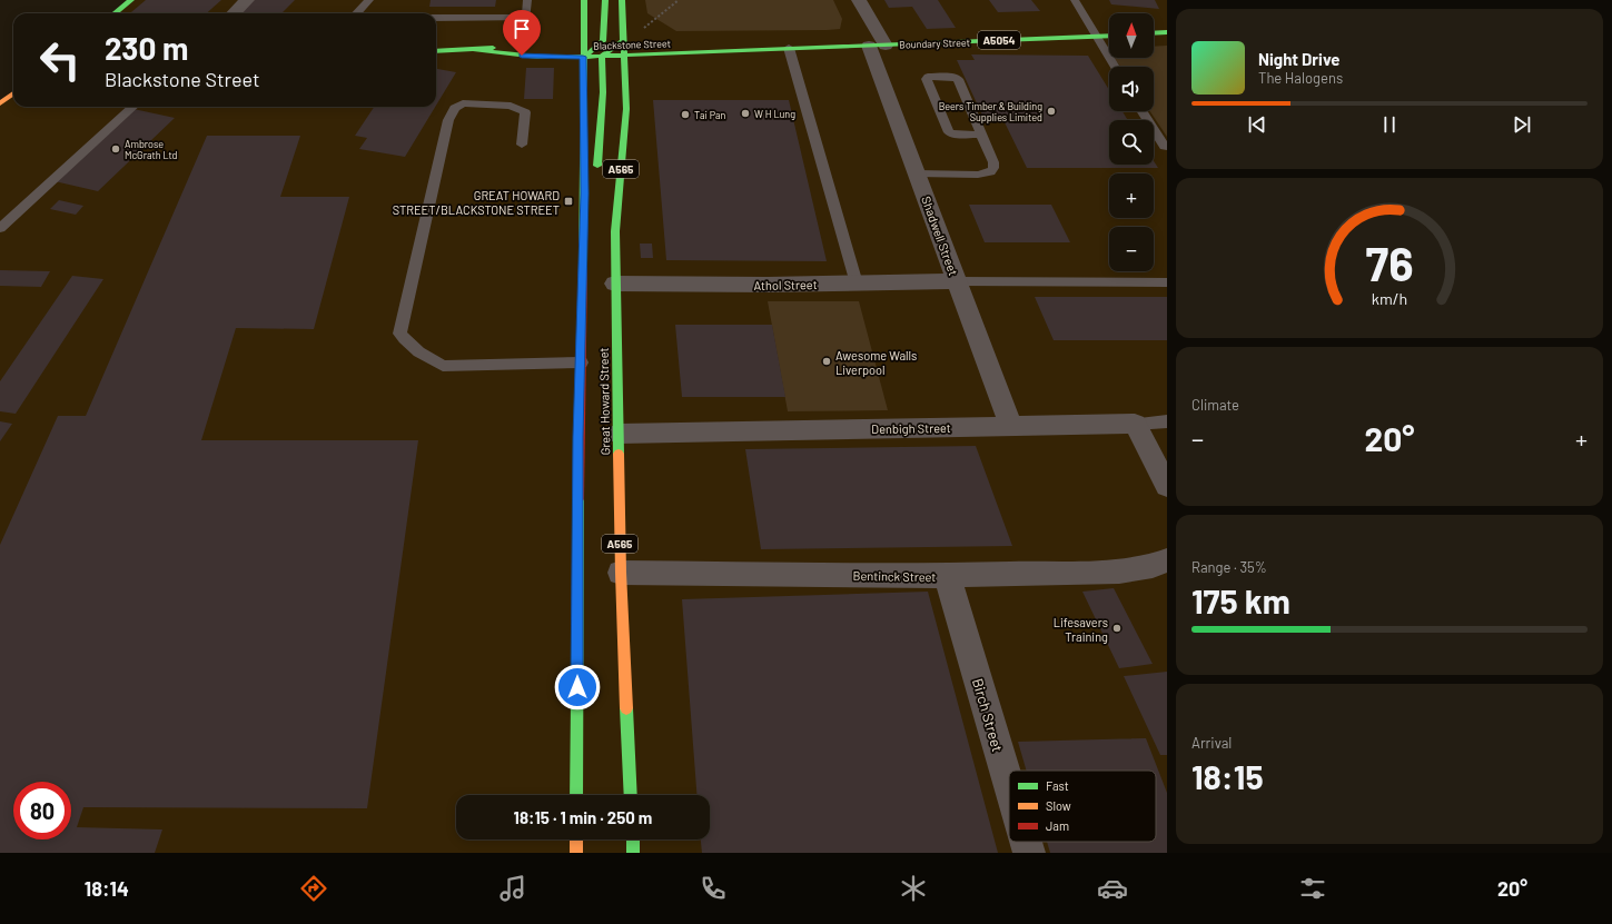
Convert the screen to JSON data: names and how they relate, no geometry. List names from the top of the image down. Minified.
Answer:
{"streets":{"main road":["A5054","Boundary Street","Blackstone Street","A565","Great Howard Street"],"street":["Shadwell Street","Athol Street","Denbigh Street","Bentinck Street","Birch Street"]},"crossings":[["Boundary Street","Blackstone Street"],["Boundary Street","Shadwell Street"],["Blackstone Street","Shadwell Street"],["Blackstone Street","Great Howard Street"],["Shadwell Street","Athol Street"],["Shadwell Street","Denbigh Street"],["Athol Street","Great Howard Street"],["Great Howard Street","Denbigh Street"],["Great Howard Street","Bentinck Street"],["Bentinck Street","Birch Street"]],"places":{"other":["Beers Timber & Building Supplies Limited","W H Lung","Tai Pan","Ambrose McGrath Ltd","Awesome Walls Liverpool","Lifesavers Training"],"transit":["GREAT HOWARD STREET/BLACKSTONE STREET"]},"legend":["Fast","Slow","Jam"],"north":"top","page":{"map_buttons":["+","−"],"turn":["230 m","Blackstone Street"],"song":["Night Drive","The Halogens"],"tile":["Climate",["Range · 35%","175 km"],["Arrival","18:15"]],"heat":["−","20°","+"],"limit":"80","trip":"18:15 · 1 min · 250 m","tabs":["18:14","20°"],"gauge":["76","km/h"]}}
